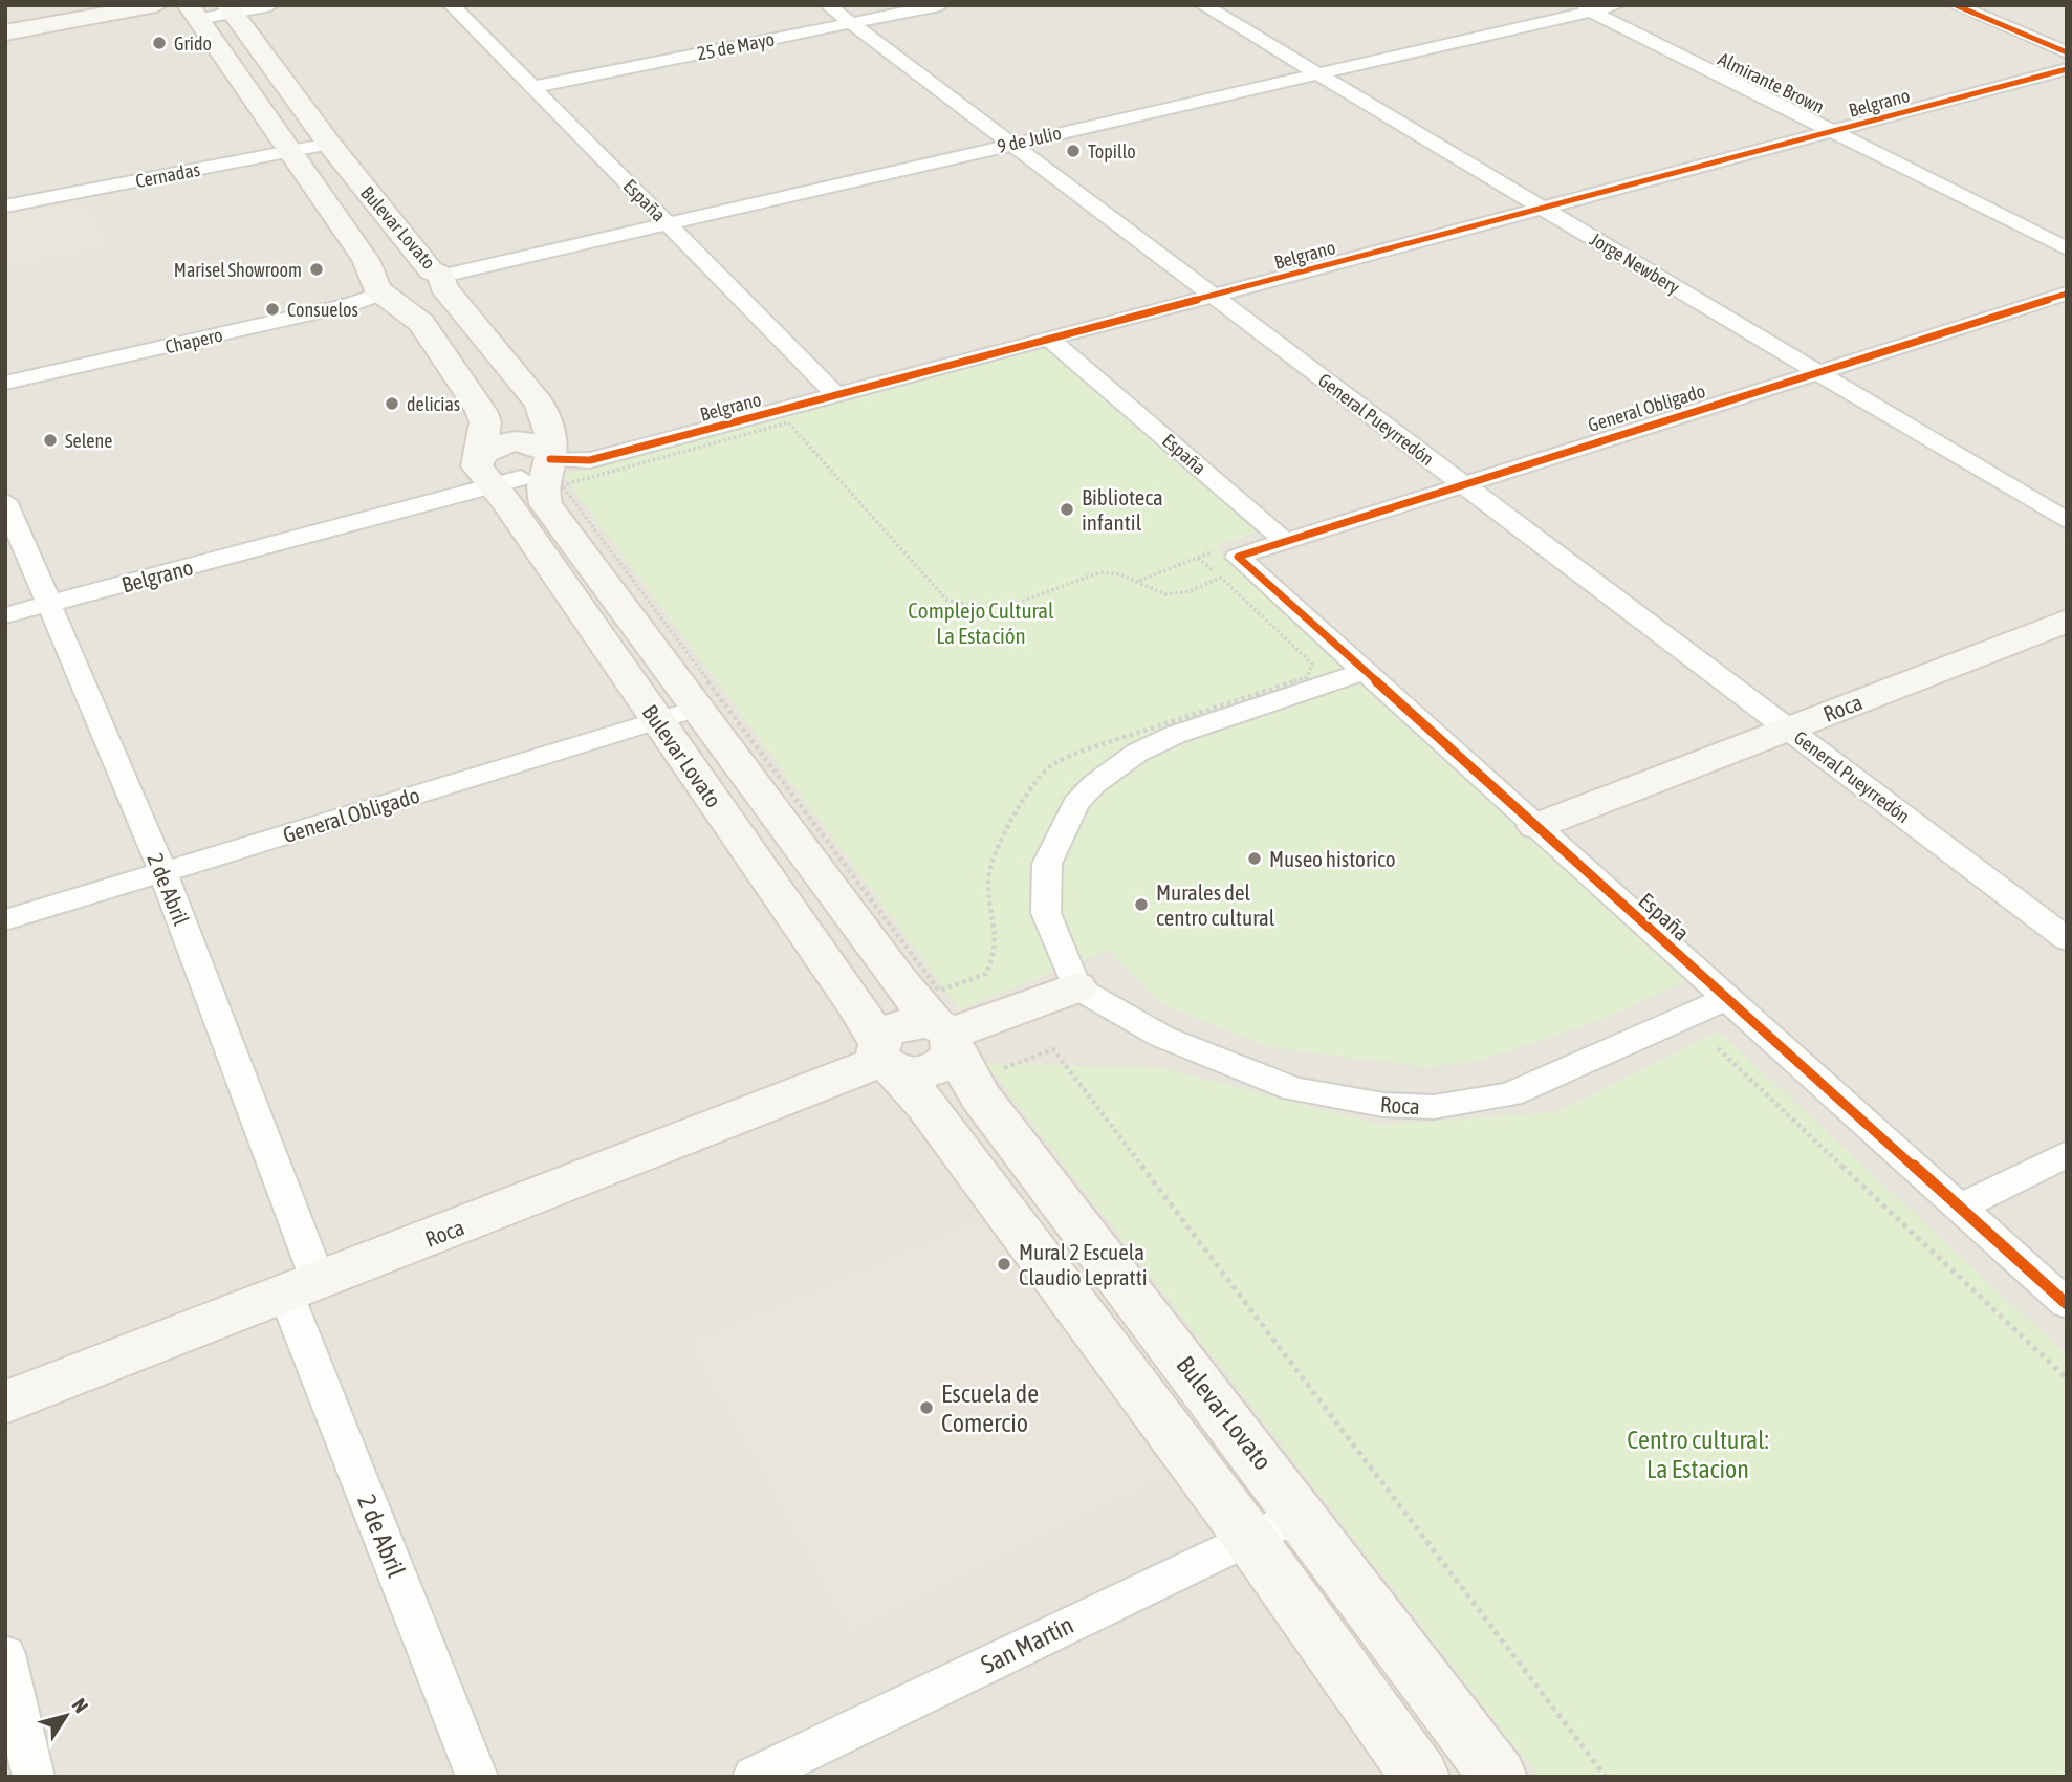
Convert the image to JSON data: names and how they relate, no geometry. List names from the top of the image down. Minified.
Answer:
{"streets":{"main road":["9 de Julio","Bulevar Lovato","Roca"],"street":["25 de Mayo","Almirante Brown","Belgrano","Cernadas","España","Jorge Newbery","Chapero","General Obligado","General Pueyrredón","2 de Abril","San Martín"]},"crossings":[["25 de Mayo","España"],["25 de Mayo","General Pueyrredón"],["Almirante Brown","Belgrano"],["Almirante Brown","9 de Julio"],["Belgrano","España"],["Belgrano","Bulevar Lovato"],["Belgrano","Jorge Newbery"],["Belgrano","General Pueyrredón"],["Belgrano","2 de Abril"],["9 de Julio","España"],["9 de Julio","Bulevar Lovato"],["9 de Julio","Jorge Newbery"],["9 de Julio","Chapero"],["9 de Julio","General Pueyrredón"],["Cernadas","Bulevar Lovato"],["España","General Obligado"],["España","Roca"],["Bulevar Lovato","Chapero"],["Bulevar Lovato","General Obligado"],["Bulevar Lovato","Roca"],["Bulevar Lovato","San Martín"],["Jorge Newbery","General Obligado"],["General Obligado","General Pueyrredón"],["General Obligado","2 de Abril"],["General Pueyrredón","Roca"],["Roca","2 de Abril"]],"parks":["Complejo Cultural La Estación","Centro cultural: La Estacion"],"places":["Grido","Topillo","Marisel Showroom","Consuelos","delicias","Selene","Biblioteca infantil","Museo historico","Murales del centro cultural","Mural 2 Escuela Claudio Lepratti","Escuela de Comercio"],"north":"top right"}
